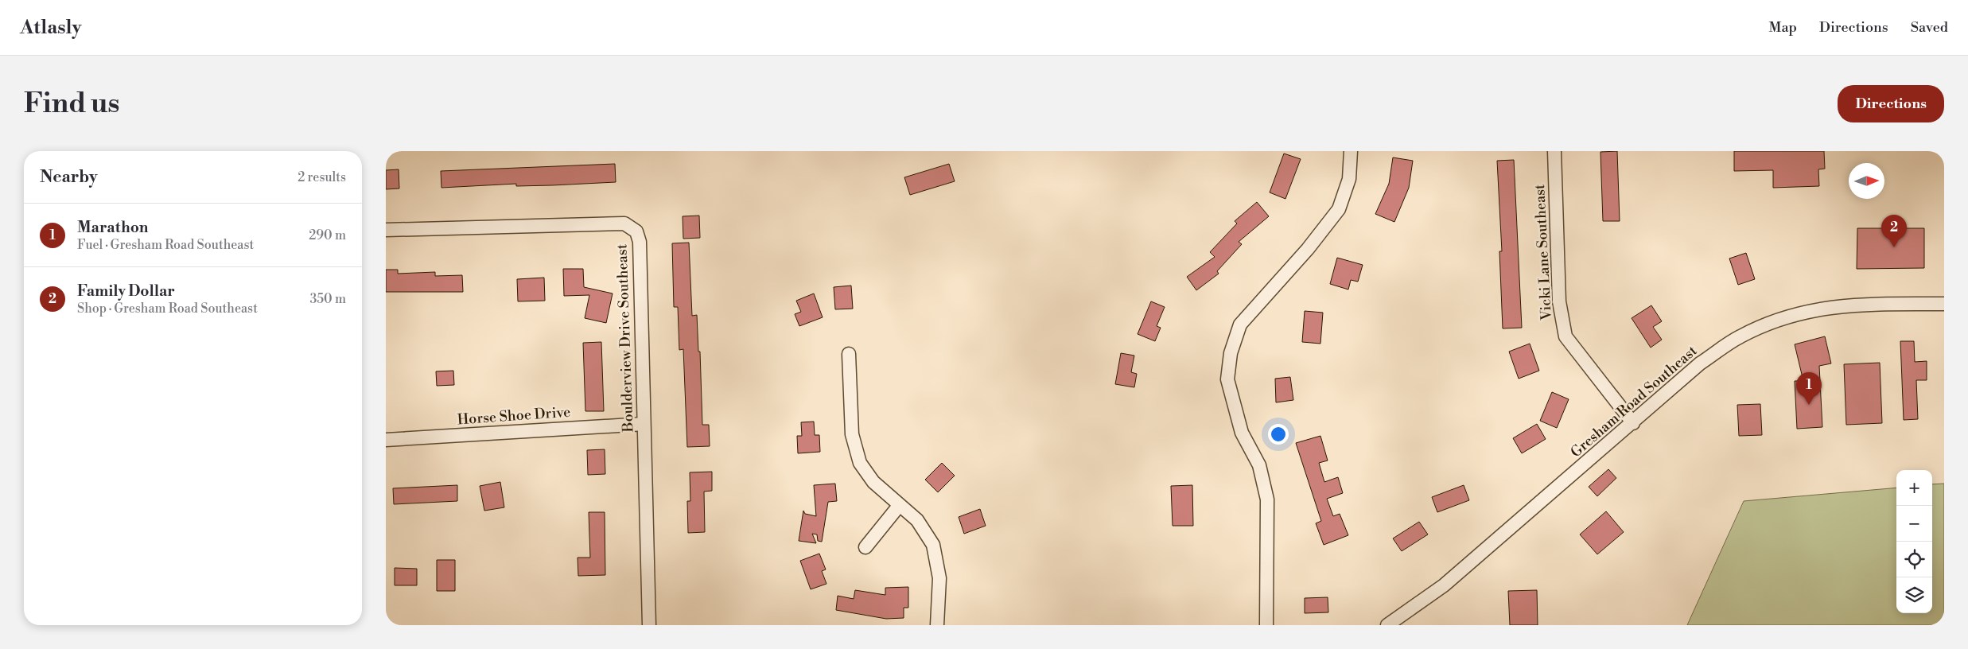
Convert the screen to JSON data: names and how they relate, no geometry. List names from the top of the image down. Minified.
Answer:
{"streets":{"street":["Vicki Lane Southeast","Boulderview Drive Southeast","Gresham Road Southeast","Horse Shoe Drive"]},"crossings":[["Vicki Lane Southeast","Gresham Road Southeast"],["Boulderview Drive Southeast","Horse Shoe Drive"]],"north":"right","page":{"header":"Atlasly","nav":["Map","Directions","Saved"],"buttons":"Directions","title":"Find us","heading":["Nearby","2 results"],"list":[{"mark":"1","name":"Marathon","note":"Fuel · Gresham Road Southeast","value":"290 m"},{"mark":"2","name":"Family Dollar","note":"Shop · Gresham Road Southeast","value":"350 m"}],"pins":["2","1"],"map_buttons":["+","−"]}}
